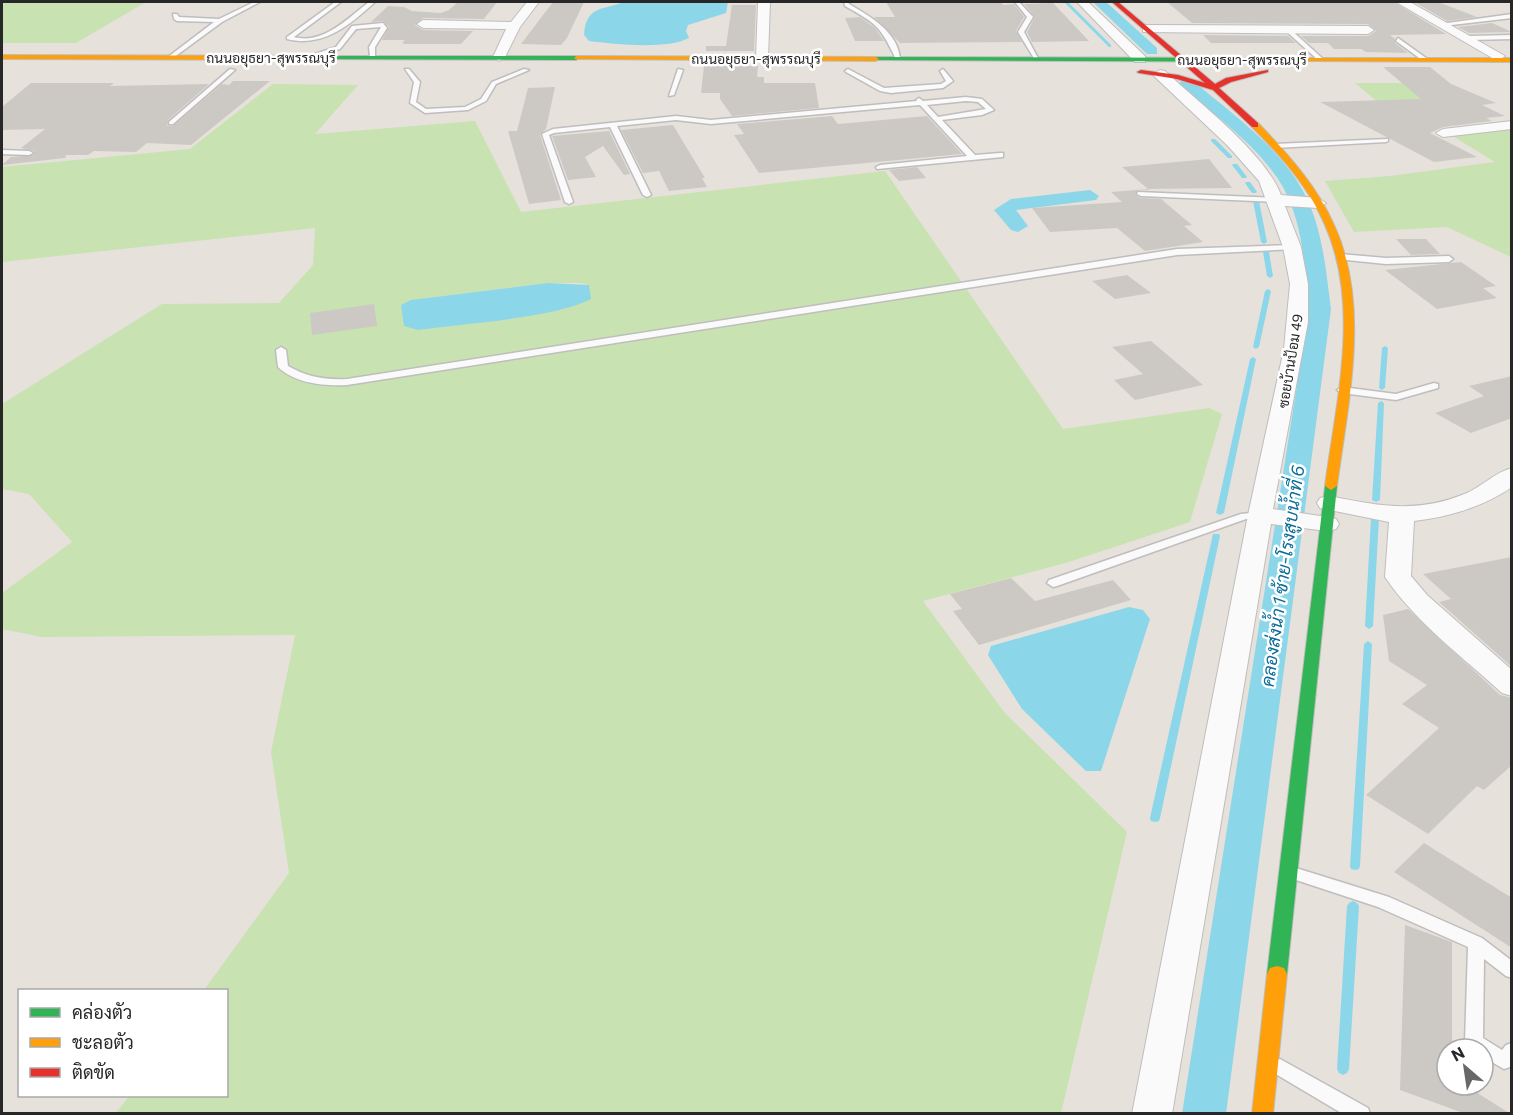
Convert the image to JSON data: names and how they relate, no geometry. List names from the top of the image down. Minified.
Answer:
{"streets":{"main road":["ถนนอยุธยา-สุพรรณบุรี"],"street":["ซอยบ้านป้อม 49"]},"water":["คลองส่งน้ำ 1 ซ้าย-โรงสูบน้ำที่ 6"],"legend":["คล่องตัว","ชะลอตัว","ติดขัด"],"north":"top left"}
